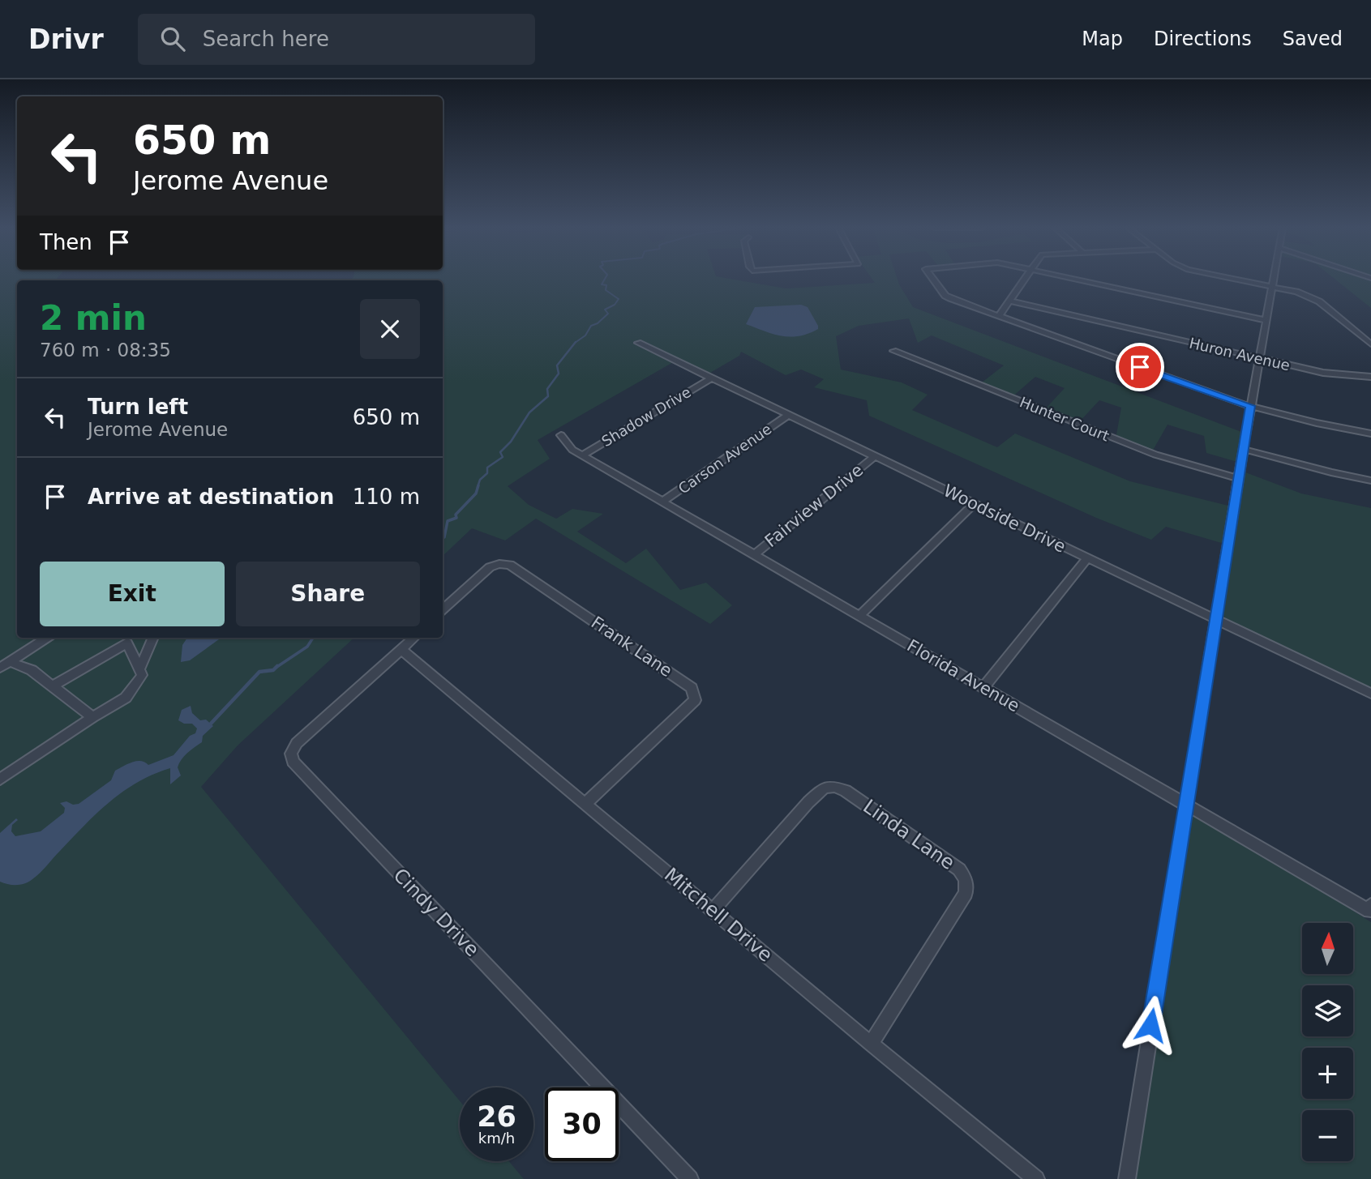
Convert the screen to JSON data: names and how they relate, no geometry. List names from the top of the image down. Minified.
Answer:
{"streets":{"street":["Huron Avenue","Shadow Drive","Hunter Court","Carson Avenue","Fairview Drive","Woodside Drive","Frank Lane","Florida Avenue","Linda Lane","Cindy Drive","Mitchell Drive"]},"crossings":[["Shadow Drive","Woodside Drive"],["Shadow Drive","Florida Avenue"],["Carson Avenue","Woodside Drive"],["Carson Avenue","Florida Avenue"],["Fairview Drive","Woodside Drive"],["Fairview Drive","Florida Avenue"],["Frank Lane","Mitchell Drive"],["Linda Lane","Mitchell Drive"],["Cindy Drive","Mitchell Drive"]],"north":"top","page":{"header":"Drivr","search":"Search here","nav":["Map","Directions","Saved"],"turn":["650 m","Jerome Avenue"],"then":"Then","heading":["2 min","760 m · 08:35"],"list":[{"name":"Turn left","note":"Jerome Avenue","value":"650 m"},{"name":"Arrive at destination","value":"110 m"}],"buttons":["Exit","Share"],"map_buttons":["+","−"],"speed":"26 km/h","limit":"30"}}
